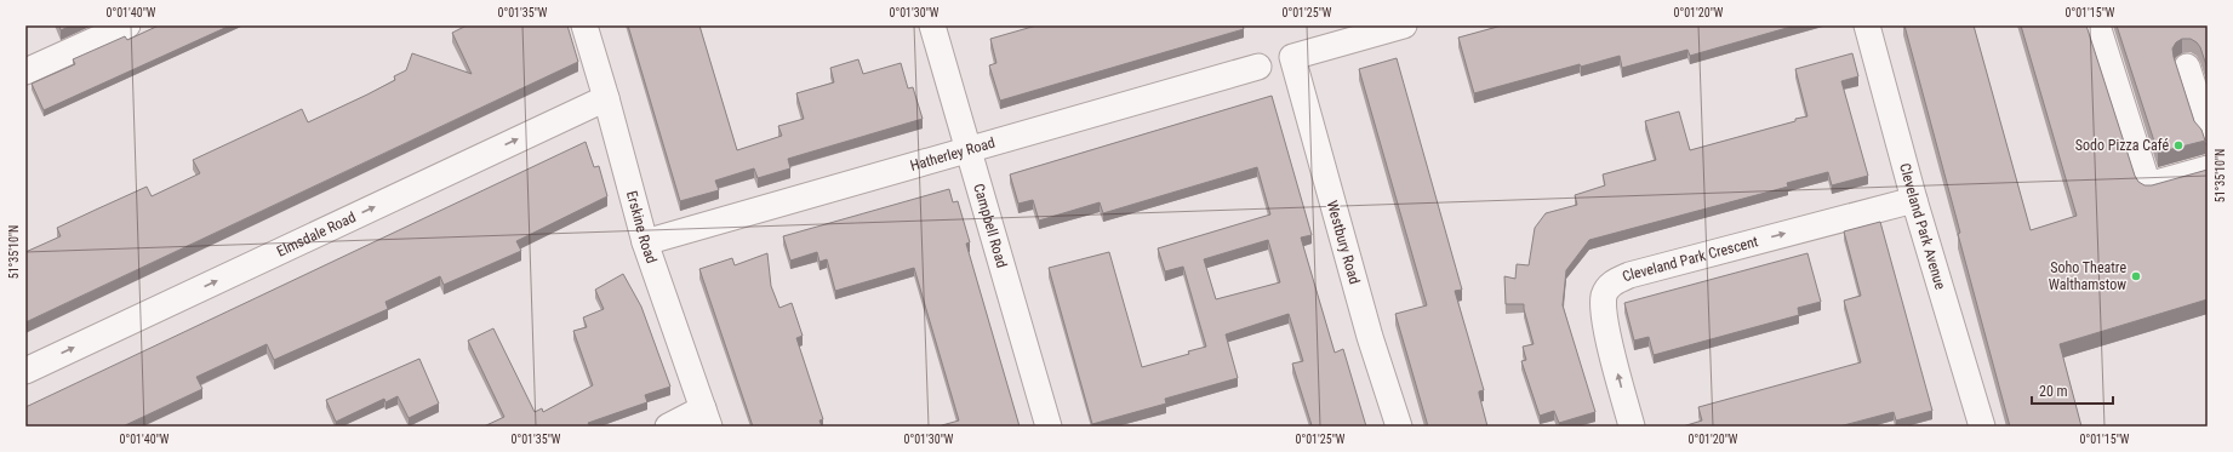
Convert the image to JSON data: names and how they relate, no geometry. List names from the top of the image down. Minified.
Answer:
{"streets":{"street":["Hatherley Road","Campbell Road","Cleveland Park Avenue","Erskine Road","Elmsdale Road","Westbury Road","Cleveland Park Crescent"]},"crossings":[["Hatherley Road","Campbell Road"],["Hatherley Road","Erskine Road"],["Cleveland Park Avenue","Cleveland Park Crescent"],["Erskine Road","Elmsdale Road"]],"one_way":["Elmsdale Road"],"places":["Sodo Pizza Café","Soho Theatre Walthamstow"],"scale_bar":"20 m","coordinates":["0°01'40\"W","0°01'35\"W","0°01'30\"W","0°01'25\"W","0°01'20\"W","0°01'15\"W","51°35'10\"N"]}
